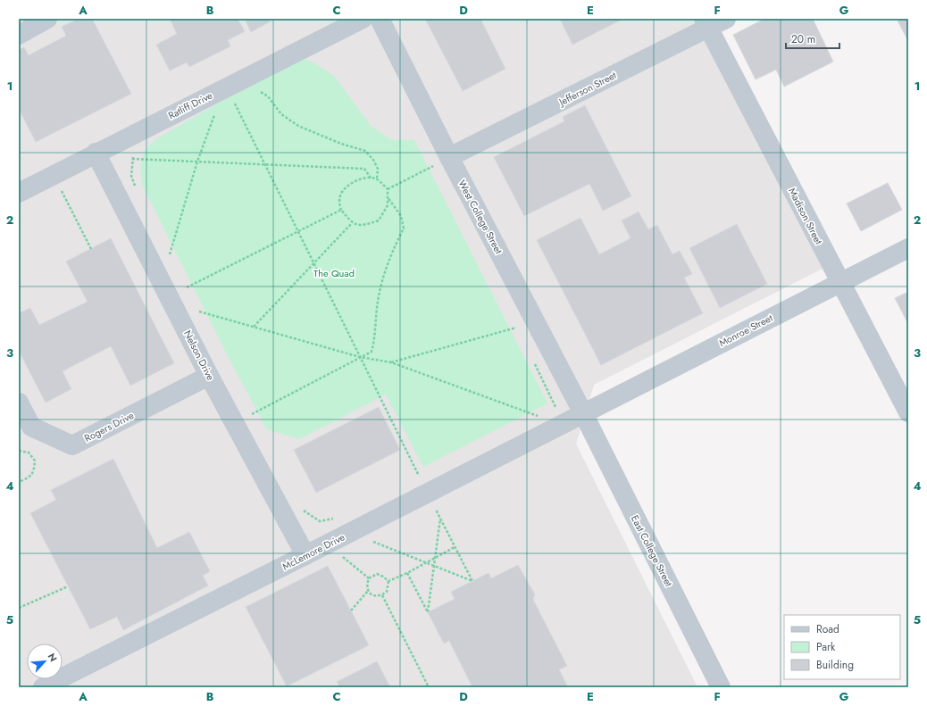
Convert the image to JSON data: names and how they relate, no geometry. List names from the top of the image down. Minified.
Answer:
{"streets":{"street":["Jefferson Street","Ratliff Drive","Madison Street","West College Street","Monroe Street","Nelson Drive","Rogers Drive","East College Street","McLemore Drive"]},"crossings":[["Jefferson Street","Madison Street"],["Jefferson Street","West College Street"],["Ratliff Drive","Nelson Drive"],["Madison Street","Monroe Street"],["West College Street","Monroe Street"],["West College Street","East College Street"],["West College Street","McLemore Drive"],["Monroe Street","East College Street"],["Monroe Street","McLemore Drive"],["Nelson Drive","Rogers Drive"],["Nelson Drive","McLemore Drive"],["East College Street","McLemore Drive"]],"parks":["The Quad"],"legend":["Road","Park","Building"],"scale_bar":"20 m","north":"top right","grid":{"columns":["A","B","C","D","E","F","G"],"rows":["1","2","3","4","5"]}}
